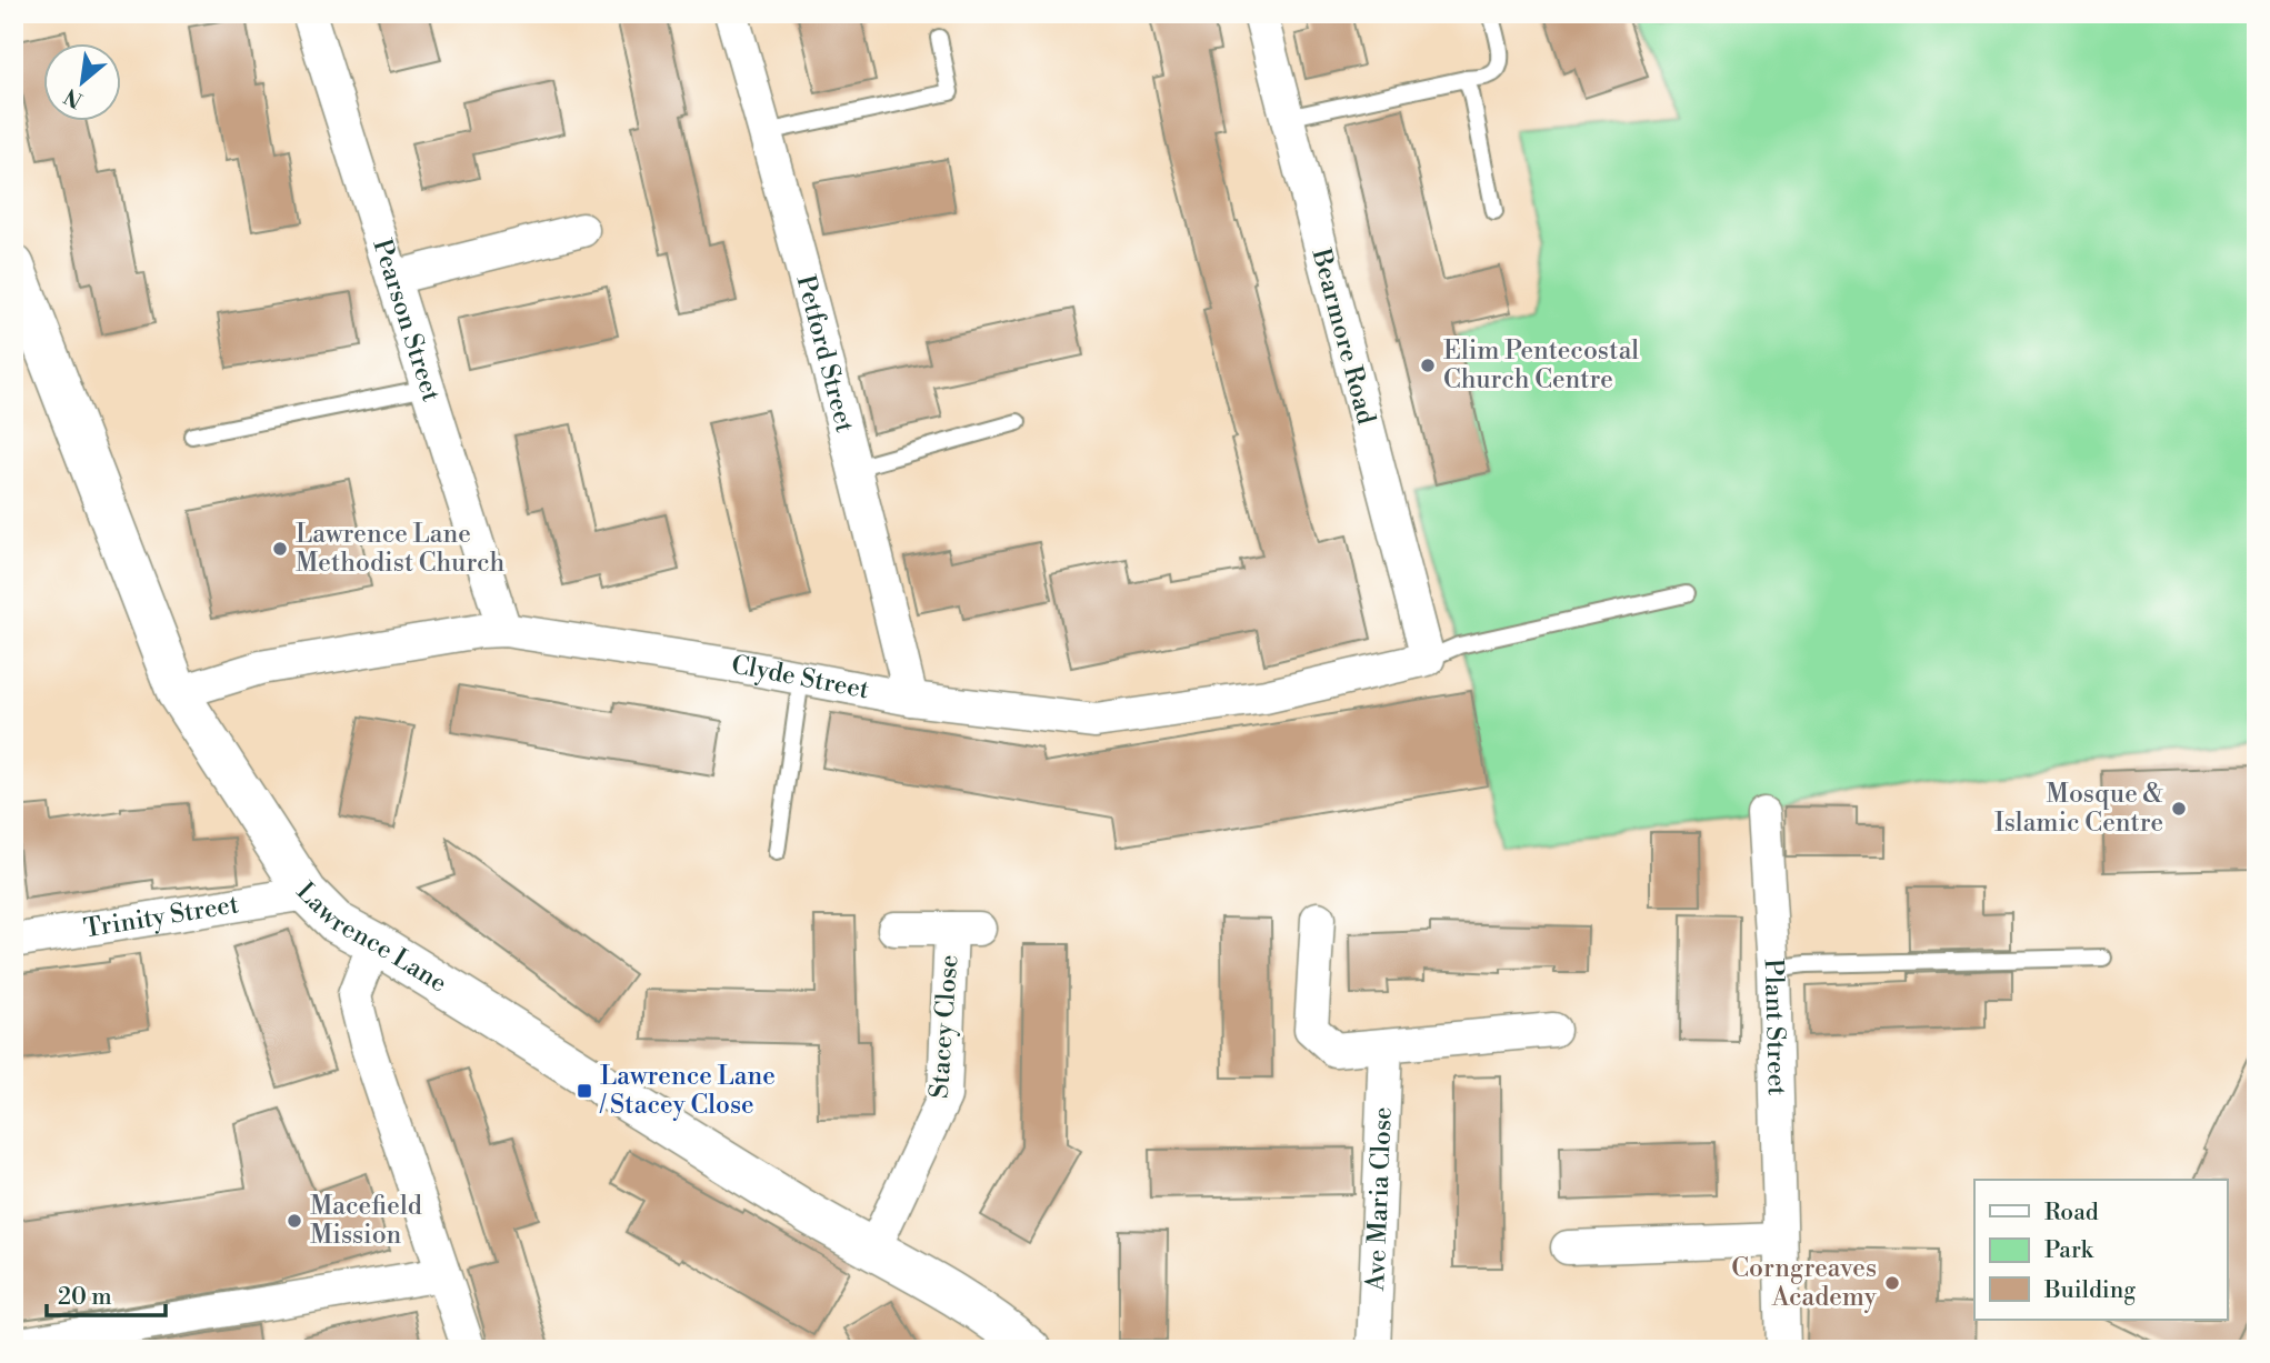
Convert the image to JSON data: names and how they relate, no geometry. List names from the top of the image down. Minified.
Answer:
{"streets":{"street":["Pearson Street","Bearmore Road","Petford Street","Clyde Street","Trinity Street","Lawrence Lane","Stacey Close","Plant Street","Ave Maria Close"]},"crossings":[["Pearson Street","Clyde Street"],["Bearmore Road","Clyde Street"],["Petford Street","Clyde Street"],["Clyde Street","Lawrence Lane"],["Trinity Street","Lawrence Lane"],["Lawrence Lane","Stacey Close"]],"places":{"other":["Elim Pentecostal Church Centre","Lawrence Lane Methodist Church","Mosque & Islamic Centre","Macefield Mission","Corngreaves Academy"],"transit":["Lawrence Lane / Stacey Close"]},"legend":["Road","Park","Building"],"scale_bar":"20 m","north":"bottom left"}
